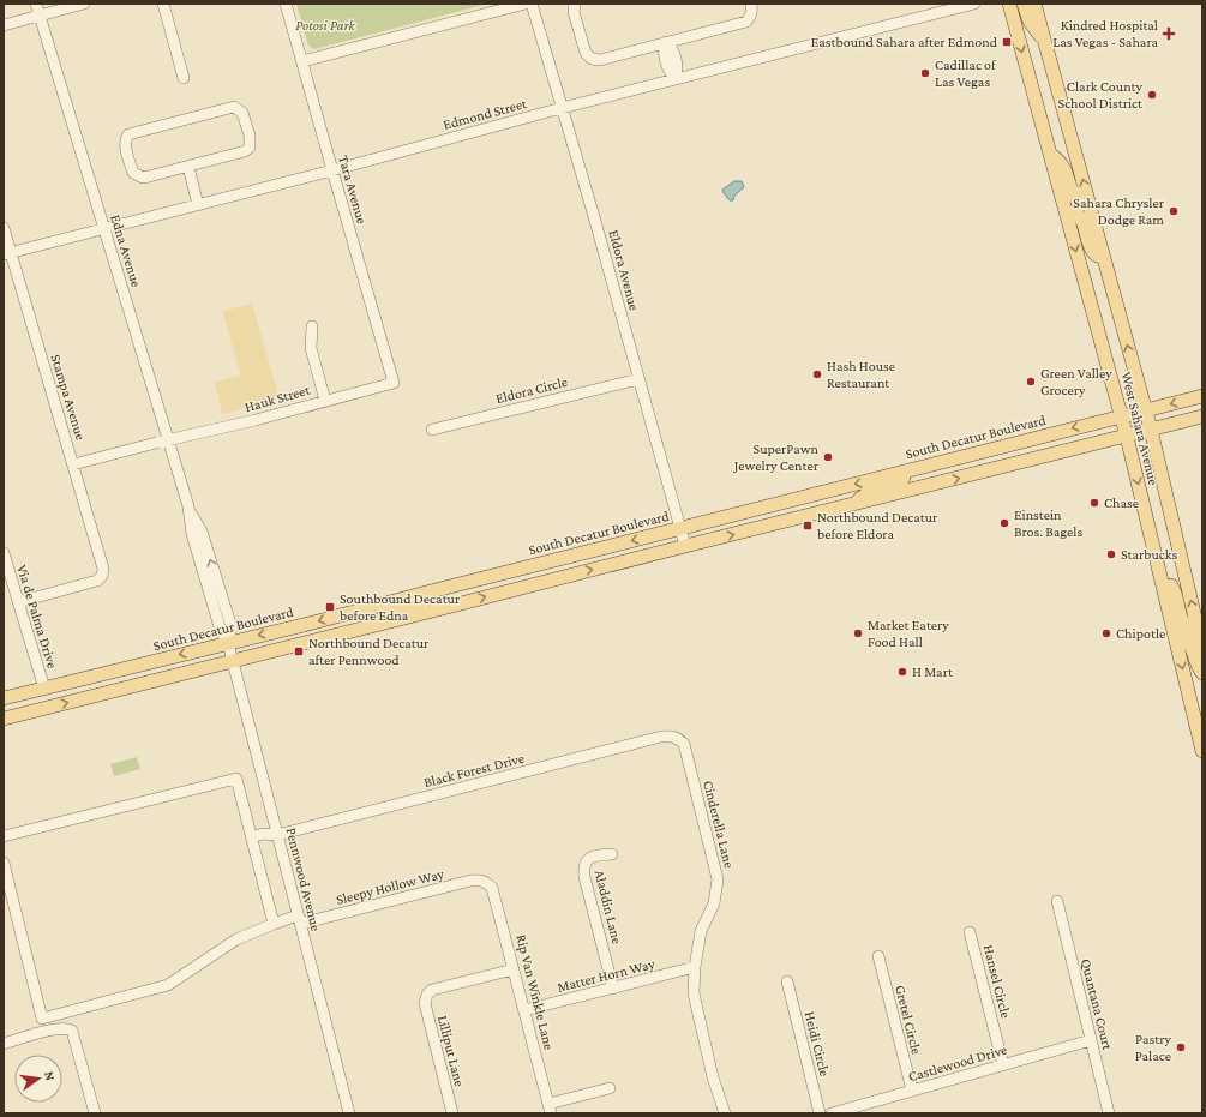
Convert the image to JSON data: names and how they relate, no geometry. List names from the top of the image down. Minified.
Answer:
{"streets":{"main road":["West Sahara Avenue","South Decatur Boulevard"],"street":["Edmond Street","Tara Avenue","Edna Avenue","Eldora Avenue","Eldora Circle","Stampa Avenue","Hauk Street","Via de Palma Drive","Black Forest Drive","Cinderella Lane","Pennwood Avenue","Sleepy Hollow Way","Aladdin Lane","Matter Horn Way","Hansel Circle","Rip Van Winkle Lane","Quantana Court","Gretel Circle","Heidi Circle","Lilliput Lane","Castlewood Drive"]},"crossings":[["Edmond Street","Tara Avenue"],["Edmond Street","Edna Avenue"],["Edmond Street","Eldora Avenue"],["Edmond Street","Stampa Avenue"],["Tara Avenue","Hauk Street"],["Edna Avenue","Hauk Street"],["Edna Avenue","South Decatur Boulevard"],["Edna Avenue","Pennwood Avenue"],["Eldora Avenue","Eldora Circle"],["Eldora Avenue","South Decatur Boulevard"],["Stampa Avenue","Hauk Street"],["Stampa Avenue","Via de Palma Drive"],["West Sahara Avenue","South Decatur Boulevard"],["South Decatur Boulevard","Via de Palma Drive"],["South Decatur Boulevard","Pennwood Avenue"],["Black Forest Drive","Cinderella Lane"],["Black Forest Drive","Pennwood Avenue"],["Cinderella Lane","Matter Horn Way"],["Pennwood Avenue","Sleepy Hollow Way"],["Sleepy Hollow Way","Rip Van Winkle Lane"],["Aladdin Lane","Matter Horn Way"],["Matter Horn Way","Rip Van Winkle Lane"],["Hansel Circle","Castlewood Drive"],["Rip Van Winkle Lane","Lilliput Lane"],["Quantana Court","Castlewood Drive"],["Gretel Circle","Castlewood Drive"]],"parks":["Potosi Park"],"places":{"health":["Kindred Hospital Las Vegas - Sahara"],"transit":["Eastbound Sahara after Edmond","Northbound Decatur before Eldora","Southbound Decatur before Edna","Northbound Decatur after Pennwood"],"other":["Cadillac of Las Vegas","Clark County School District","Sahara Chrysler Dodge Ram","Hash House Restaurant","Green Valley Grocery","SuperPawn Jewelry Center","Chase","Einstein Bros. Bagels","Starbucks","Market Eatery Food Hall","Chipotle","H Mart","Pastry Palace"]},"north":"right"}
